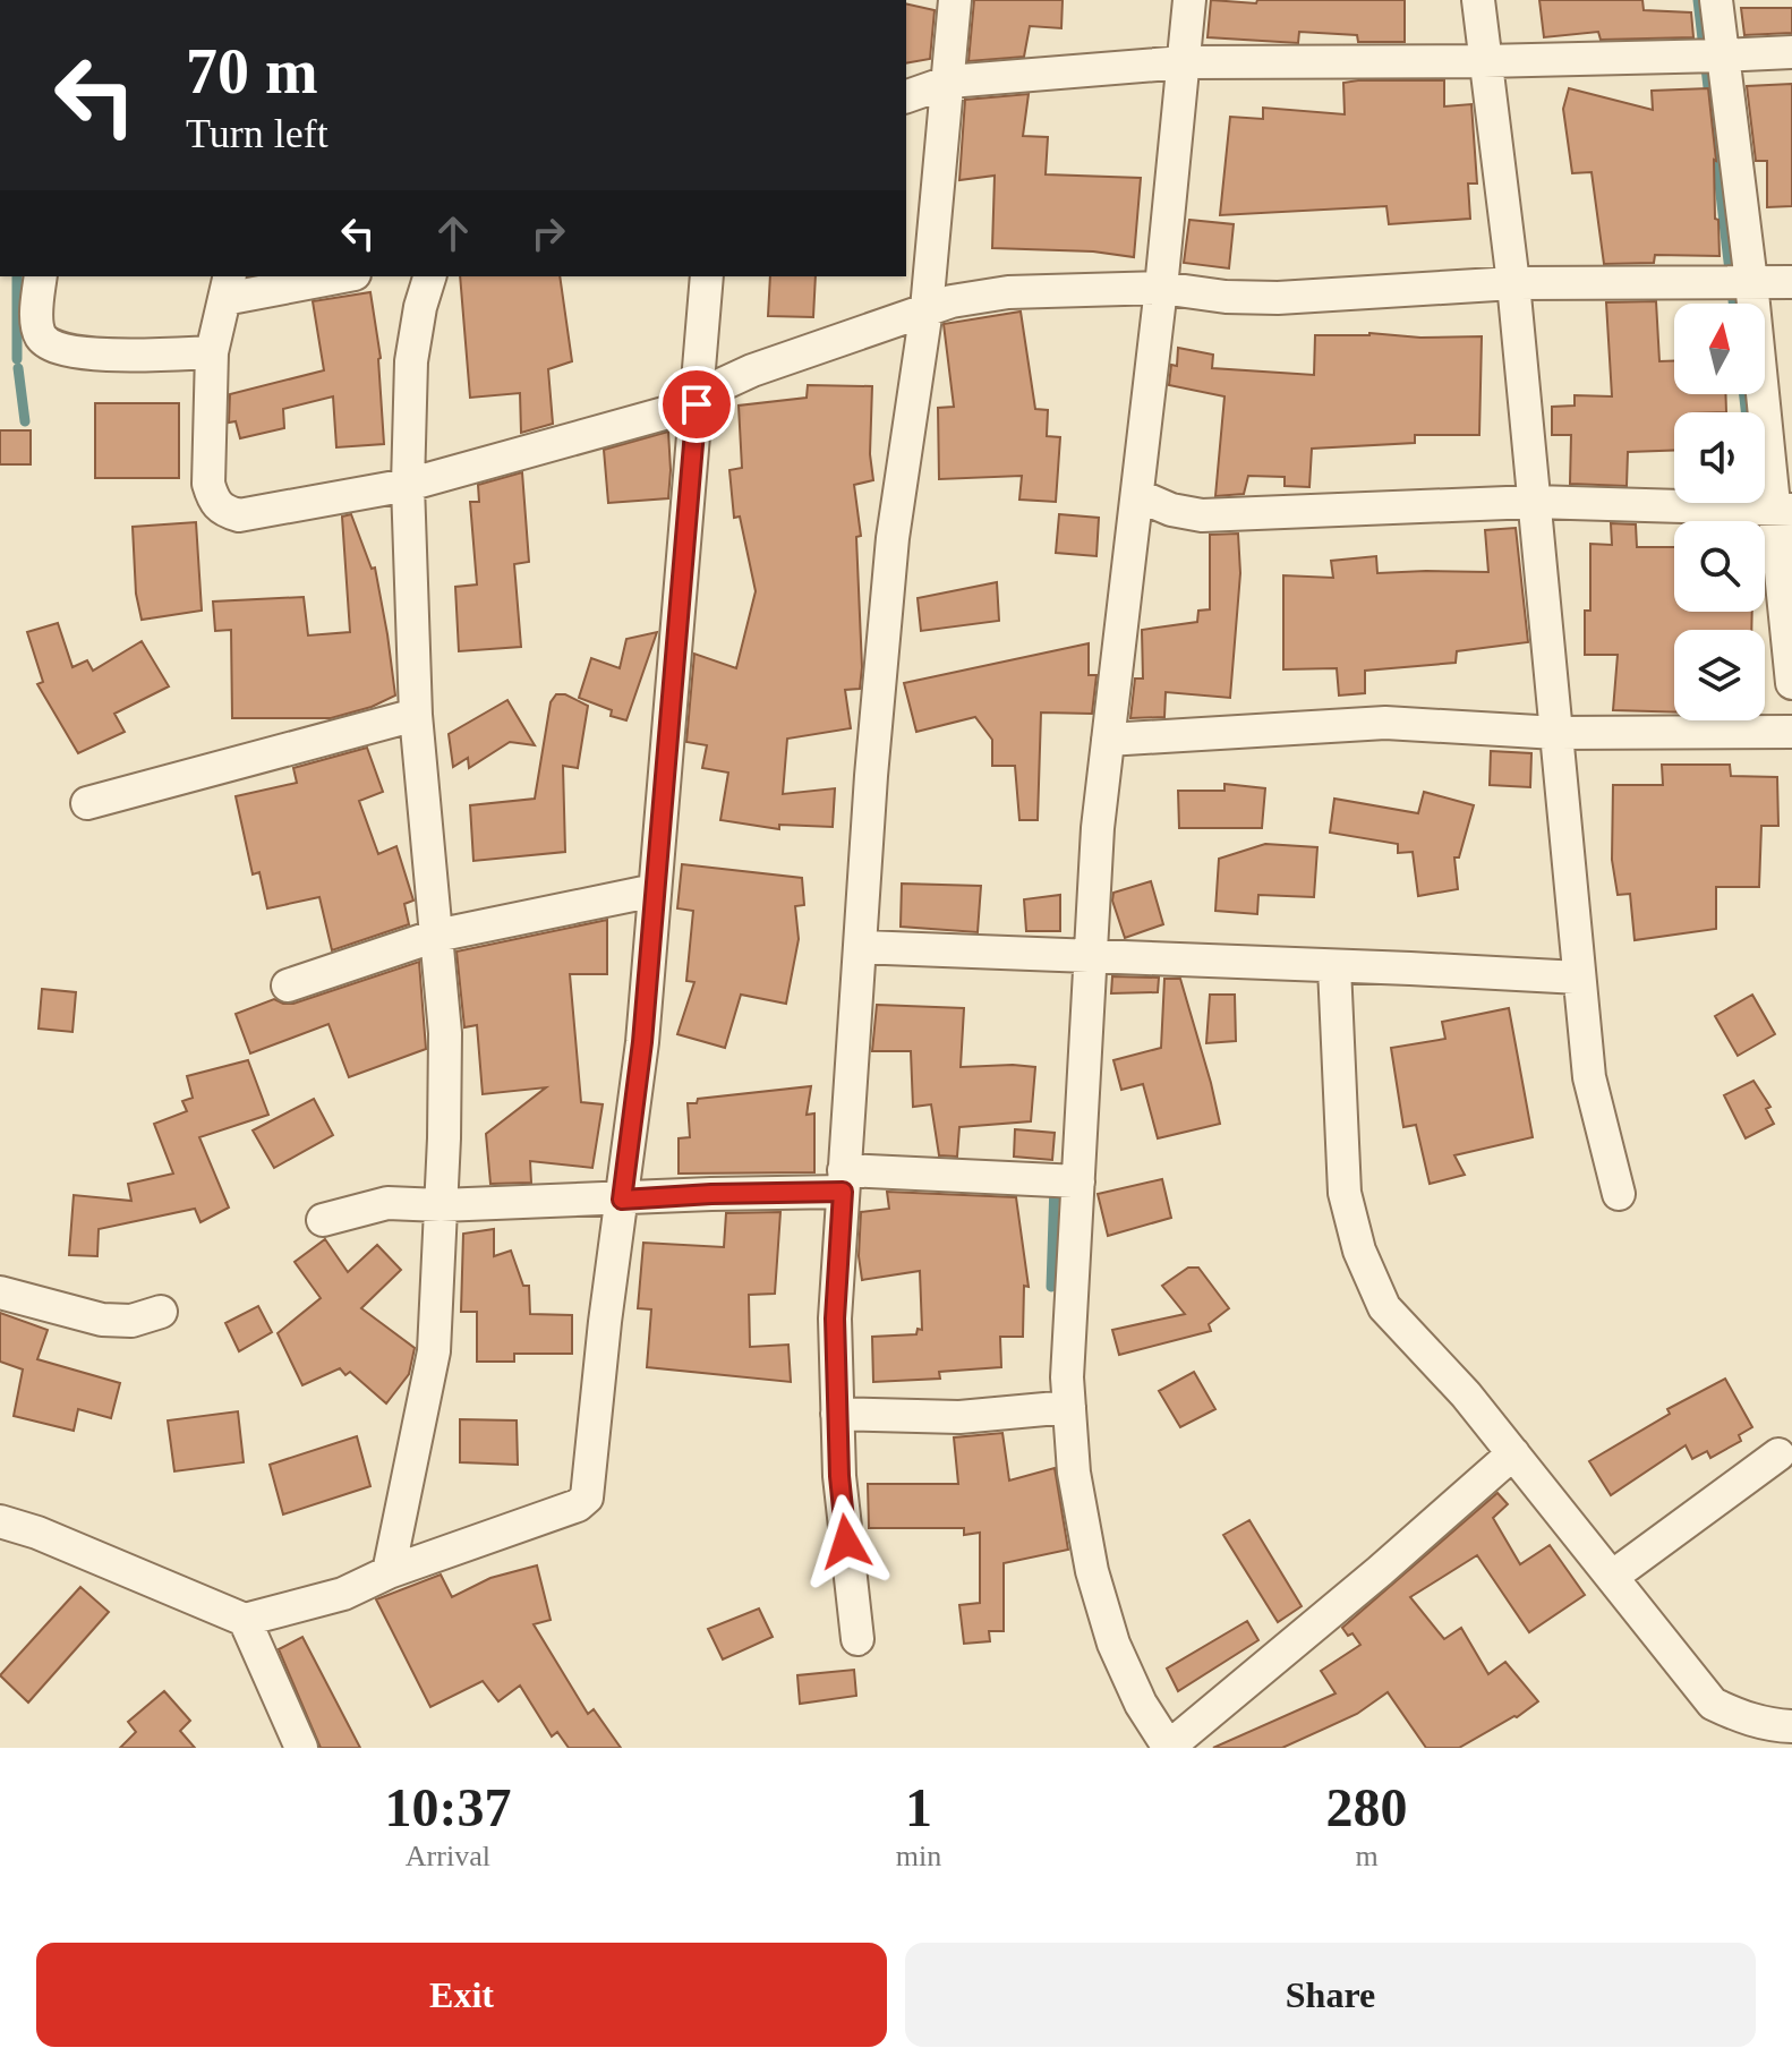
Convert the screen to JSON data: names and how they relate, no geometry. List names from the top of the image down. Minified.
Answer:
{"north":"top","page":{"turn":["70 m","Turn left"],"eta":["10:37","Arrival","1","min","280","m"],"buttons":["Exit","Share"]}}
